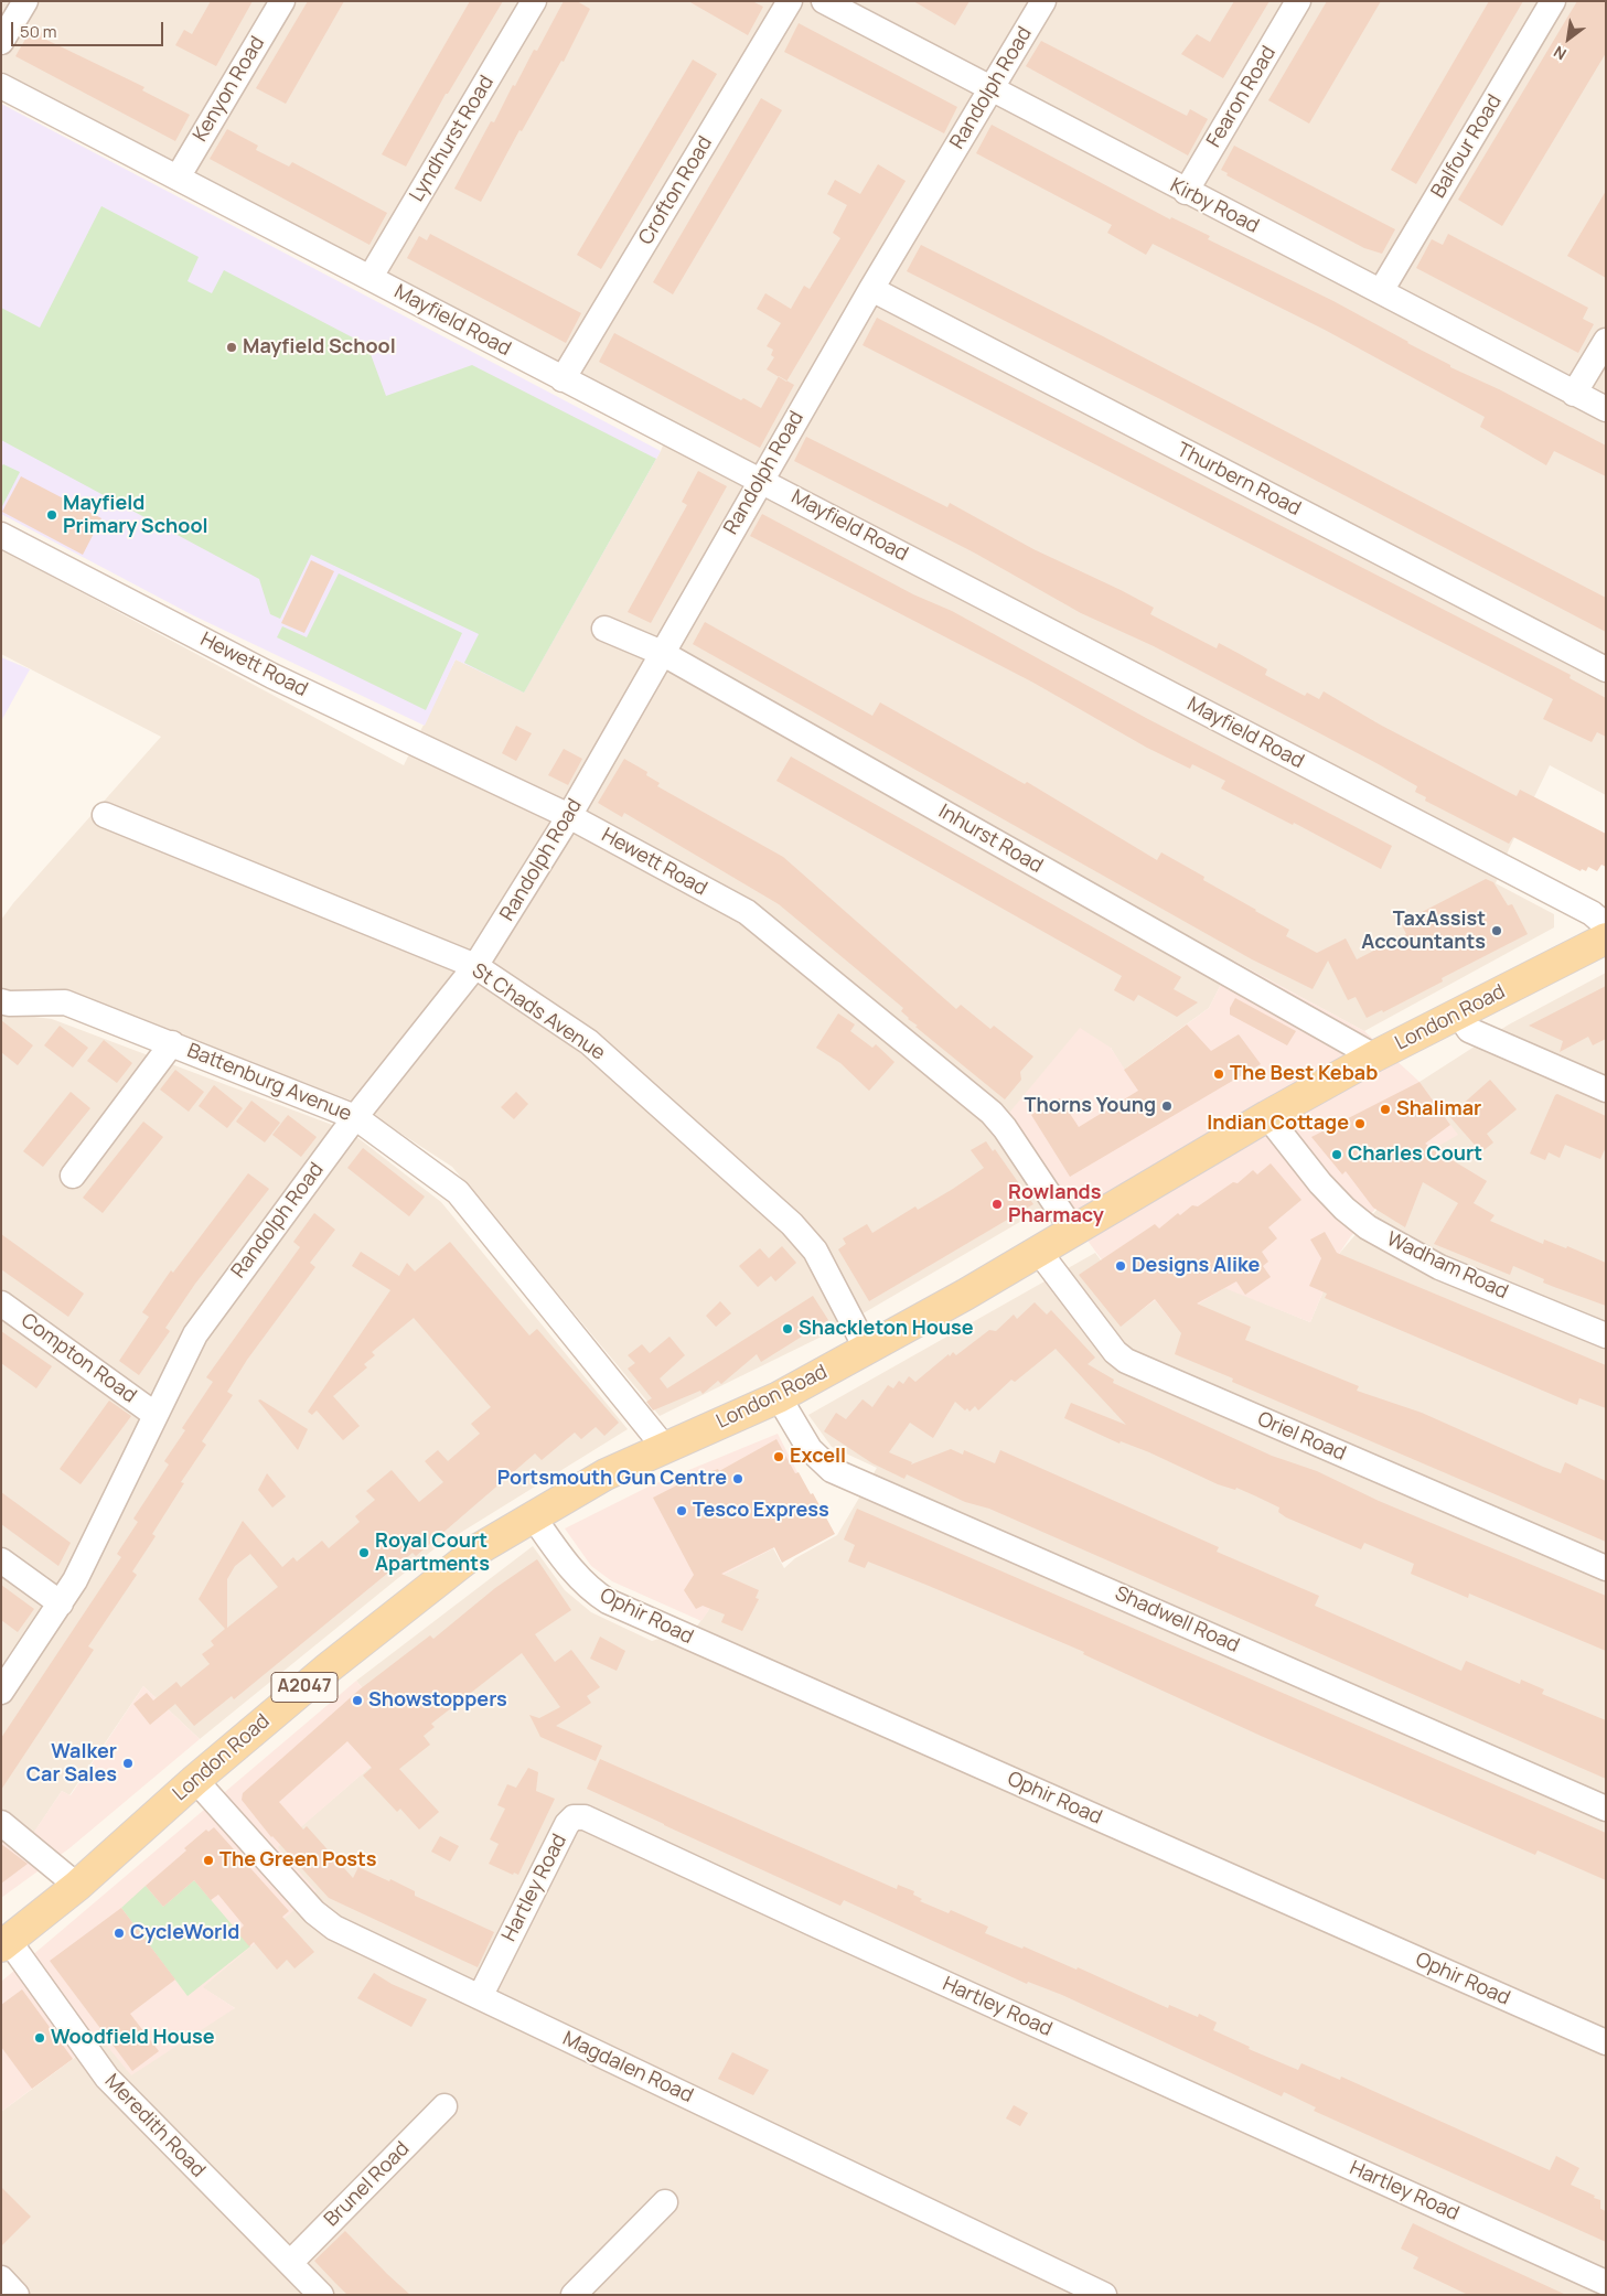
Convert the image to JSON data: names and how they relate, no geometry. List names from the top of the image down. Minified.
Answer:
{"streets":{"main road":["London Road","A2047"],"street":["Randolph Road","Kenyon Road","Fearon Road","Lyndhurst Road","Balfour Road","Crofton Road","Kirby Road","Mayfield Road","Thurbern Road","Hewett Road","Inhurst Road","St Chads Avenue","Battenburg Avenue","Wadham Road","Compton Road","Oriel Road","Ophir Road","Shadwell Road","Hartley Road","Magdalen Road","Meredith Road","Brunel Road"]},"crossings":[["Randolph Road","Kirby Road"],["Randolph Road","Mayfield Road"],["Randolph Road","Thurbern Road"],["Randolph Road","Hewett Road"],["Randolph Road","Inhurst Road"],["Randolph Road","St Chads Avenue"],["Randolph Road","Battenburg Avenue"],["Randolph Road","Compton Road"],["Kenyon Road","Mayfield Road"],["Fearon Road","Kirby Road"],["Lyndhurst Road","Mayfield Road"],["Balfour Road","Kirby Road"],["Crofton Road","Mayfield Road"],["Hewett Road","London Road"],["Inhurst Road","London Road"],["St Chads Avenue","London Road"],["London Road","Battenburg Avenue"],["London Road","Wadham Road"],["London Road","Oriel Road"],["London Road","Ophir Road"],["London Road","Shadwell Road"],["London Road","Magdalen Road"],["London Road","Meredith Road"],["Hartley Road","Magdalen Road"],["Meredith Road","Brunel Road"]],"places":["Mayfield School","Mayfield Primary School","TaxAssist Accountants","The Best Kebab","Thorns Young","Shalimar","Indian Cottage","Charles Court","Rowlands Pharmacy","Designs Alike","Shackleton House","Excell","Portsmouth Gun Centre","Tesco Express","Royal Court Apartments","Showstoppers","Walker Car Sales","The Green Posts","CycleWorld","Woodfield House"],"scale_bar":"50 m","north":"bottom left"}
